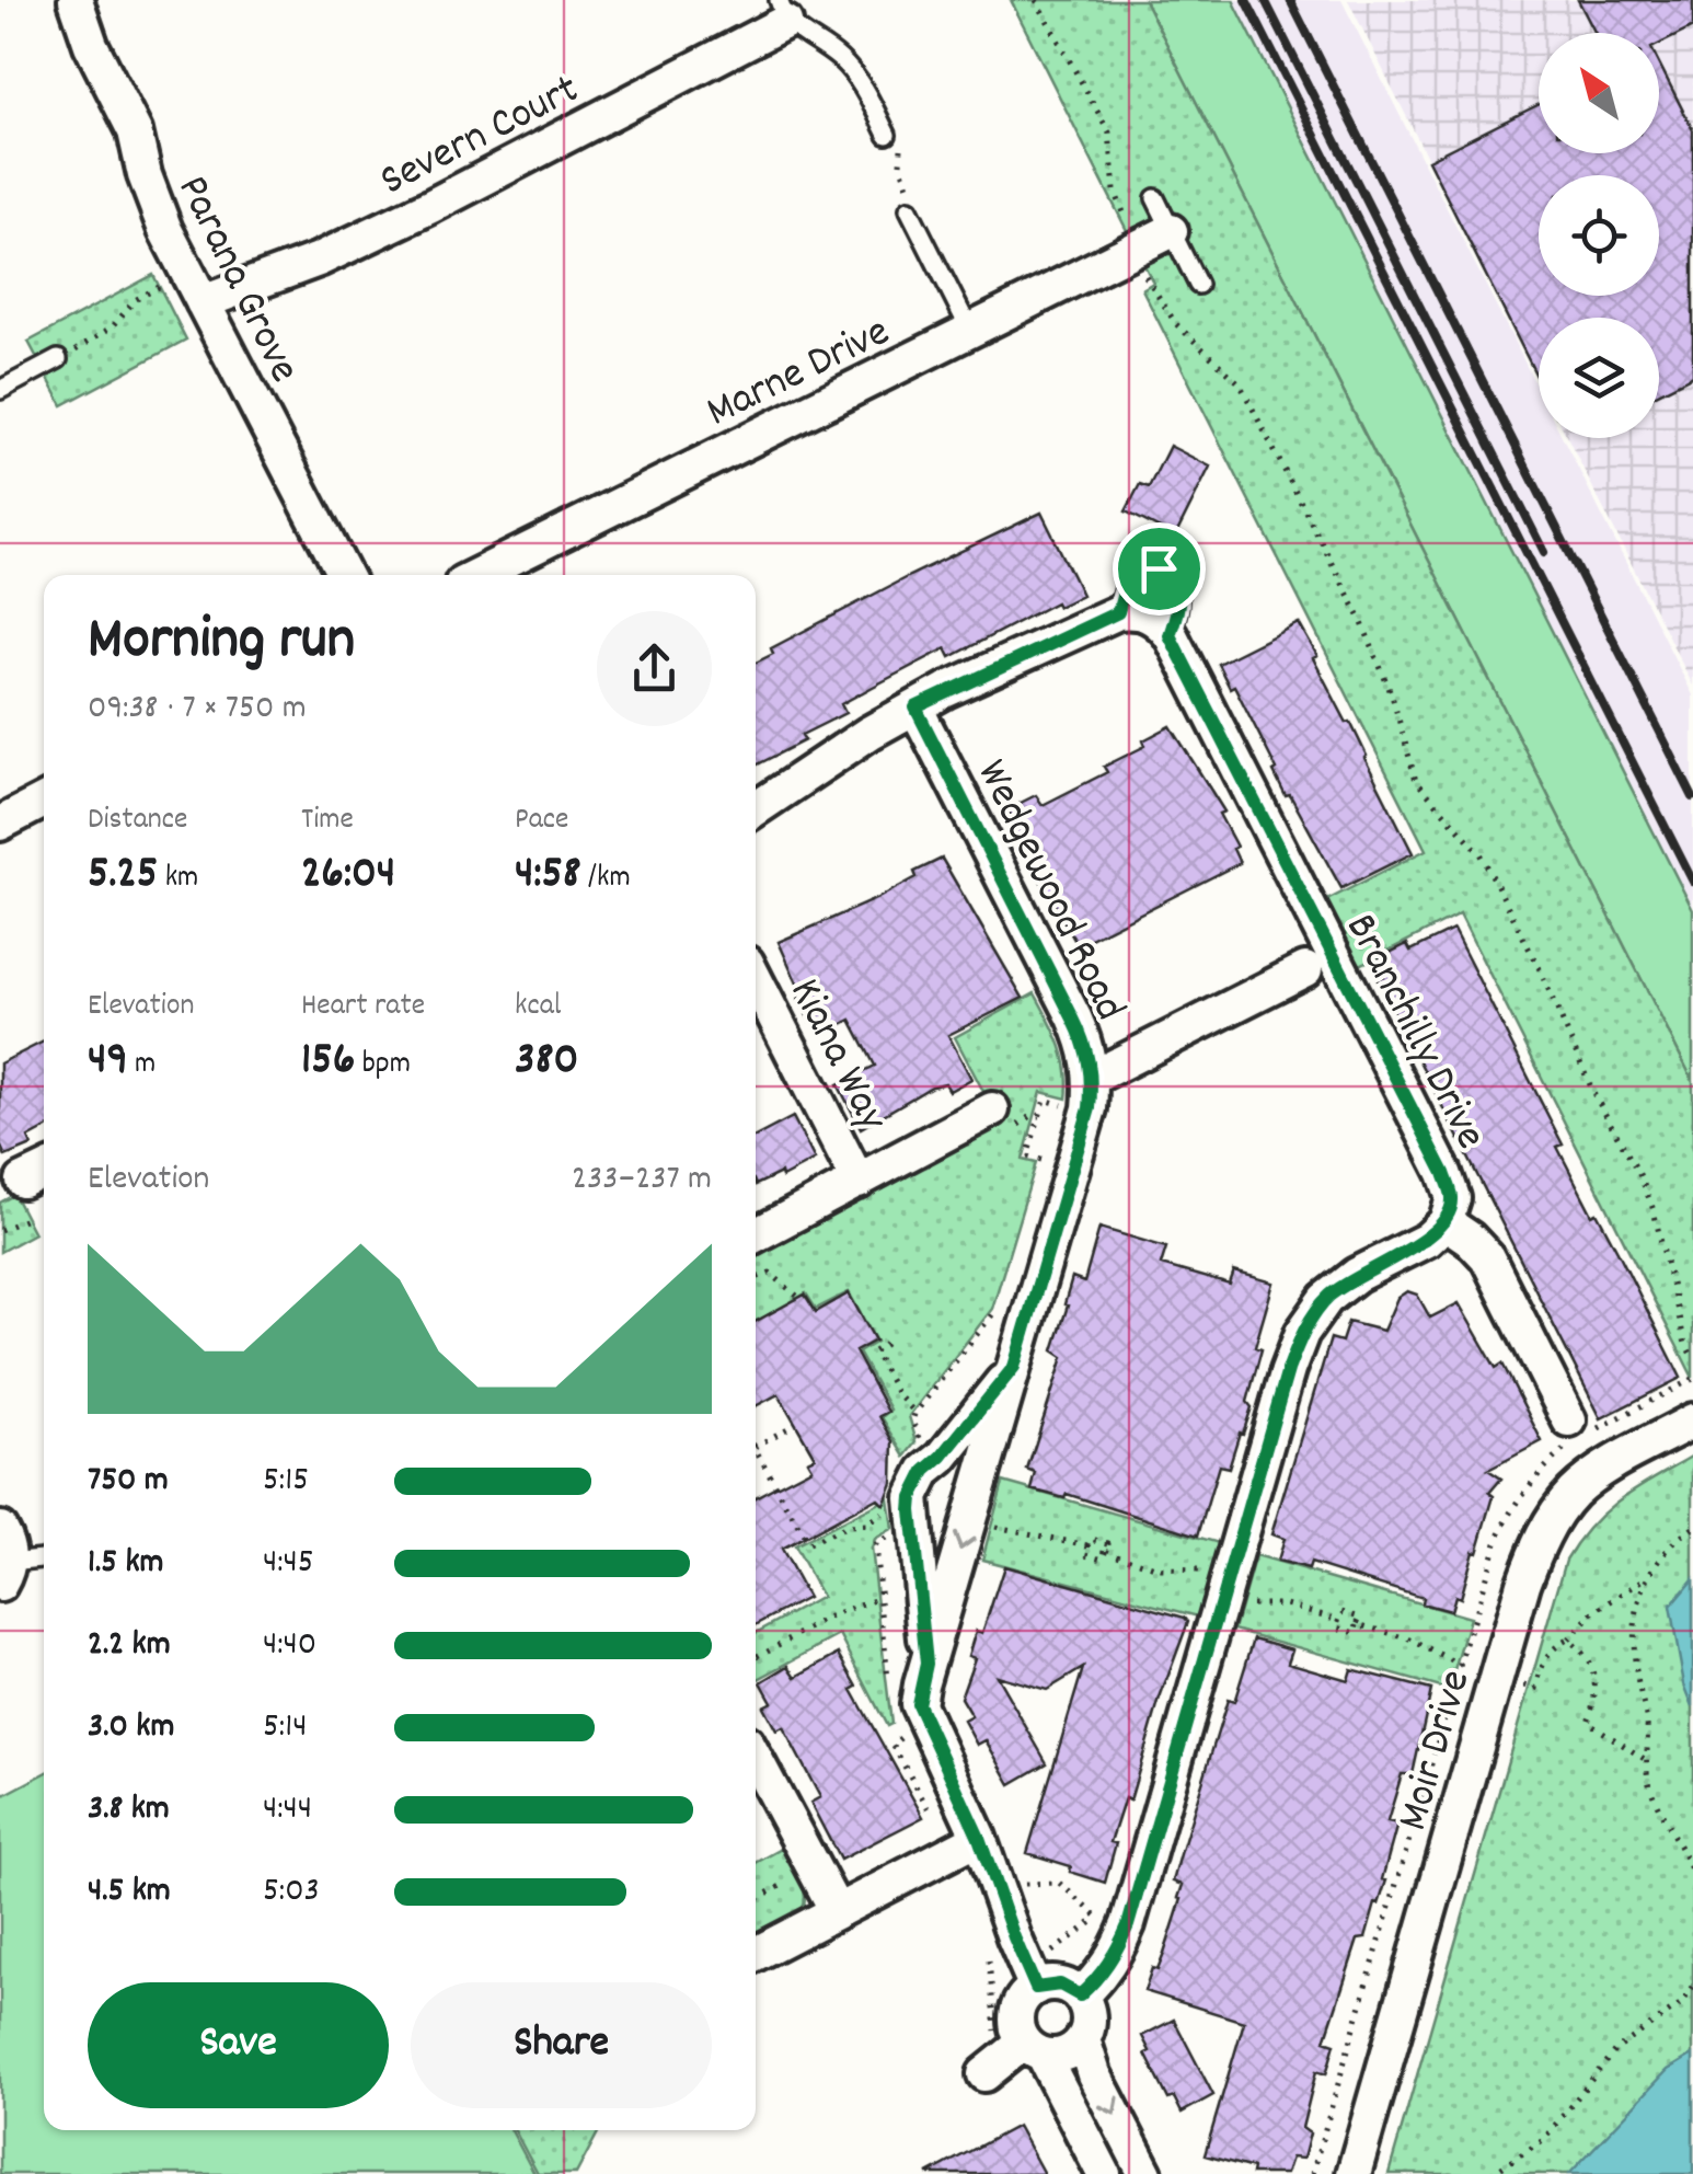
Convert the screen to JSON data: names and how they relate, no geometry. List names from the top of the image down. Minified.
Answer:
{"streets":{"street":["Severn Court","Parana Grove","Marne Drive","Wedgewood Road","Branchilly Drive","Kiana Way","Moir Drive"]},"crossings":[["Severn Court","Parana Grove"]],"north":"top left","page":{"heading":["Morning run","09:38 · 7 × 750 m"],"stats":[["Distance","5.25 km"],["Time","26:04"],["Pace","4:58 /km"],["Elevation","49 m"],["Heart rate","156 bpm"],["kcal","380"]],"chart":["Elevation","233–237 m"],"list":[{"name":"750 m","note":"5:15"},{"name":"1.5 km","note":"4:45"},{"name":"2.2 km","note":"4:40"},{"name":"3.0 km","note":"5:14"},{"name":"3.8 km","note":"4:44"},{"name":"4.5 km","note":"5:03"}],"buttons":["Save","Share"]}}
